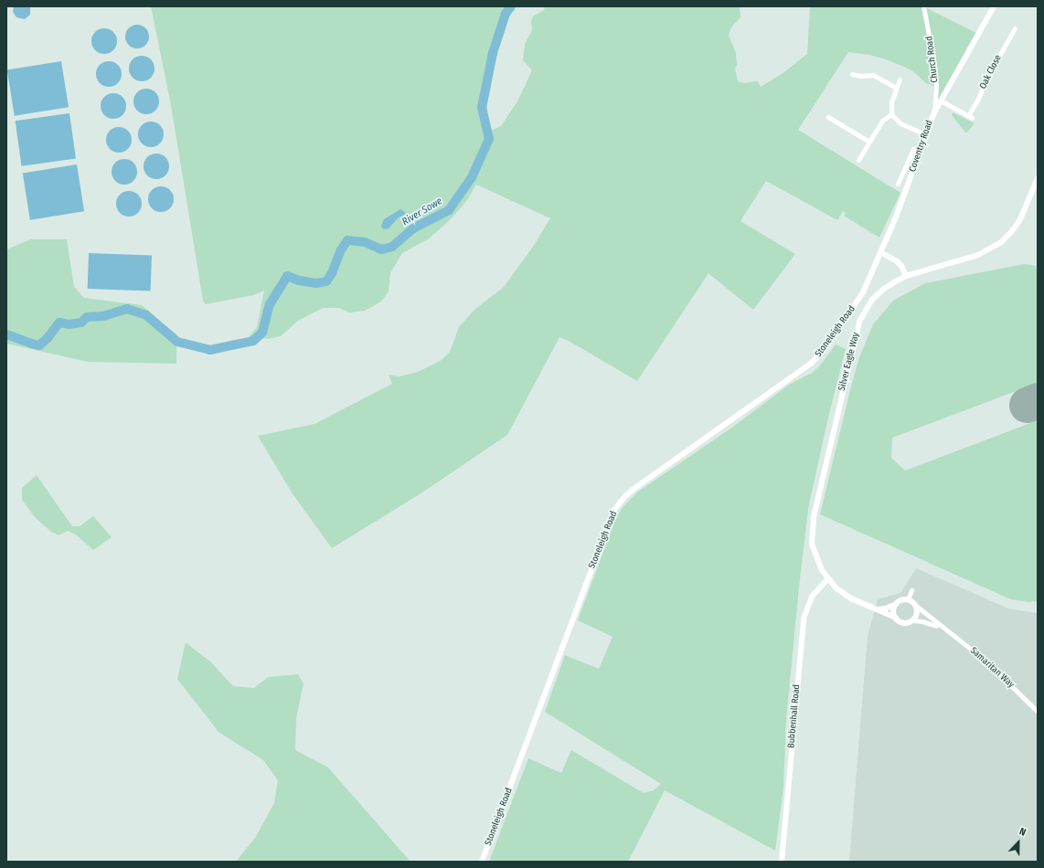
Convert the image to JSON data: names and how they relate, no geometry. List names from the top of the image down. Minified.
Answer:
{"streets":{"street":["Church Road","Oak Close","Coventry Road","Stoneleigh Road","Silver Eagle Way","Samaritan Way","Bubbenhall Road"]},"crossings":[["Church Road","Coventry Road"],["Oak Close","Coventry Road"],["Coventry Road","Stoneleigh Road"],["Silver Eagle Way","Samaritan Way"],["Silver Eagle Way","Bubbenhall Road"]],"water":["River Sowe"],"north":"top"}
